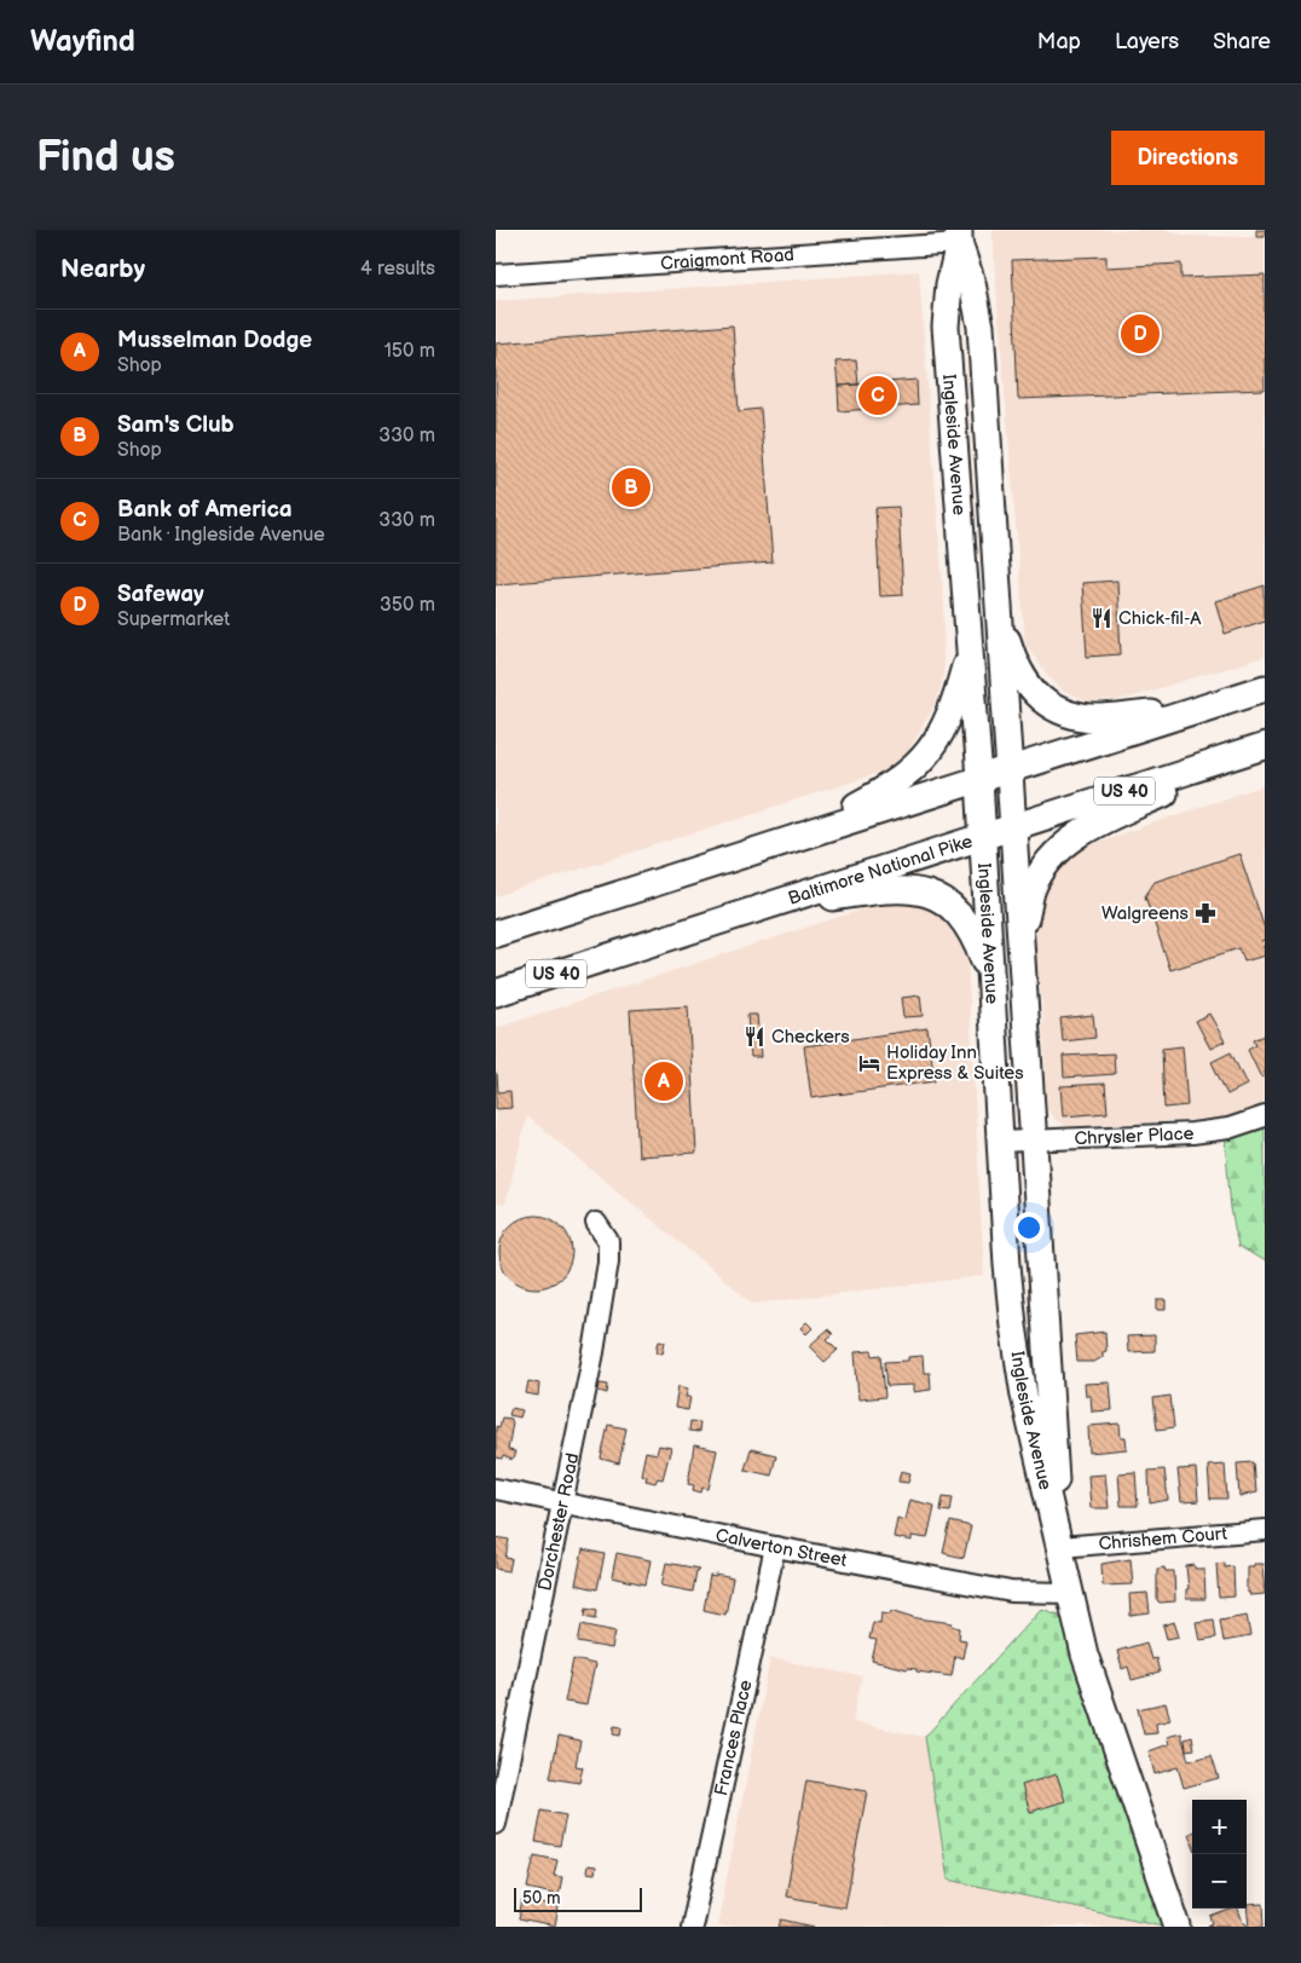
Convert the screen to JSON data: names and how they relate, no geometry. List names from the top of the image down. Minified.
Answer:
{"streets":{"main road":["Ingleside Avenue","US 40","Baltimore National Pike"],"street":["Craigmont Road","Chrysler Place","Dorchester Road","Chrishem Court","Calverton Street","Frances Place"]},"crossings":[["Craigmont Road","Ingleside Avenue"],["Ingleside Avenue","Baltimore National Pike"],["Ingleside Avenue","Chrysler Place"],["Ingleside Avenue","Chrishem Court"],["Ingleside Avenue","Calverton Street"],["Dorchester Road","Calverton Street"],["Calverton Street","Frances Place"]],"places":{"restaurant":["Chick-fil-A","Checkers"],"pharmacy":["Walgreens"],"hotel":["Holiday Inn Express & Suites"]},"scale_bar":"50 m","page":{"header":"Wayfind","nav":["Map","Layers","Share"],"buttons":"Directions","title":"Find us","heading":["Nearby","4 results"],"list":[{"mark":"A","name":"Musselman Dodge","note":"Shop","value":"150 m"},{"mark":"B","name":"Sam's Club","note":"Shop","value":"330 m"},{"mark":"C","name":"Bank of America","note":"Bank · Ingleside Avenue","value":"330 m"},{"mark":"D","name":"Safeway","note":"Supermarket","value":"350 m"}],"pins":["D","C","B","A"],"map_buttons":["+","−"],"scale":"50 m"}}
